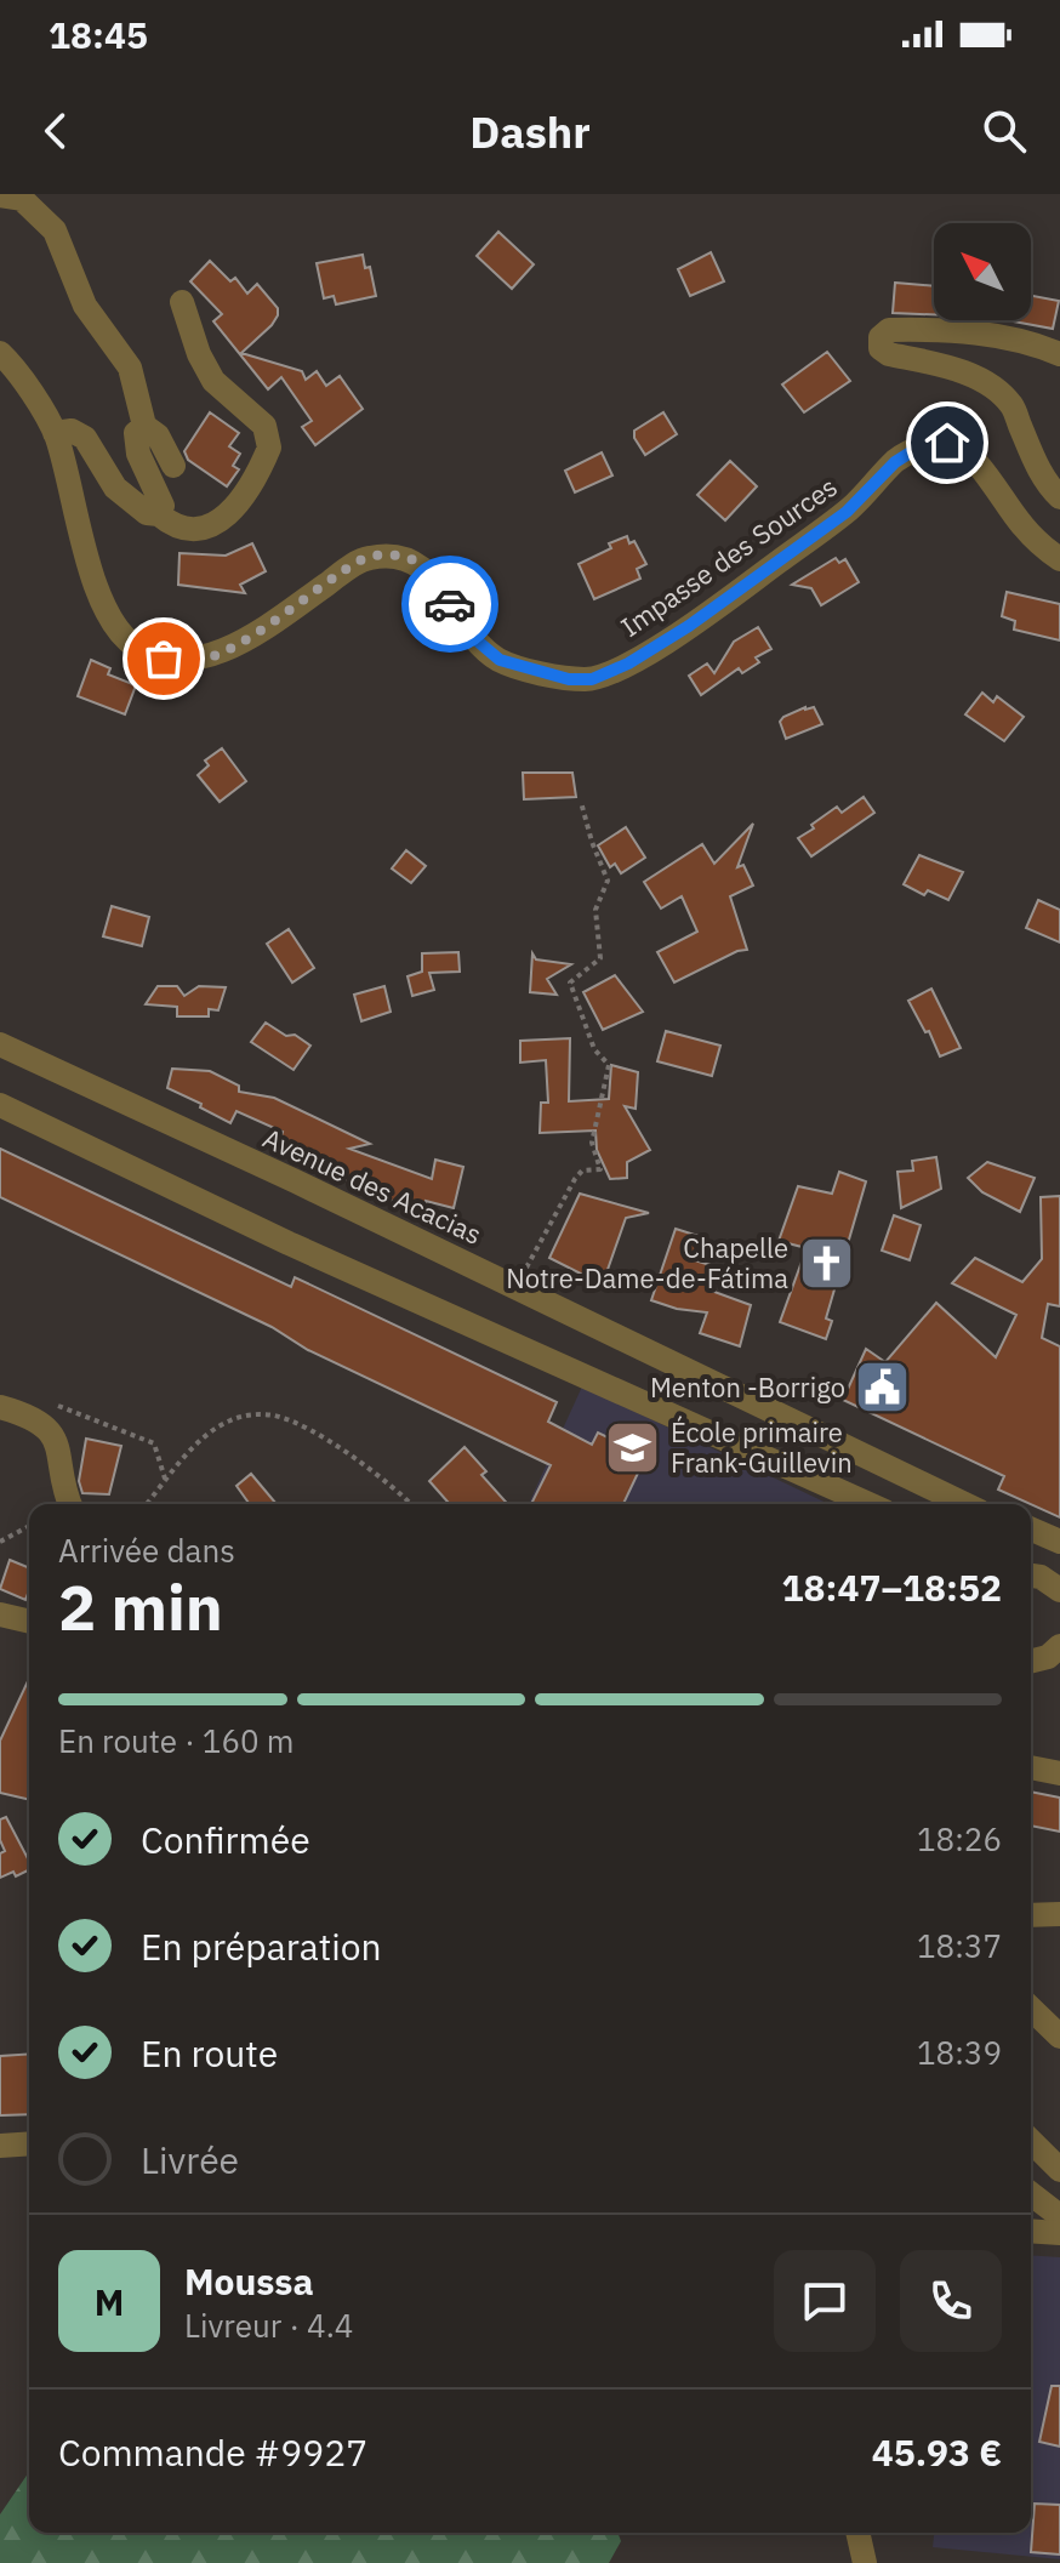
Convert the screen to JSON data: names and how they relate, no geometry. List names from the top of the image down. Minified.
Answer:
{"streets":{"street":["Impasse des Sources","Avenue des Acacias"]},"places":{"church":["Chapelle Notre-Dame-de-Fátima"],"public building":["Menton -Borrigo"],"school or university":["École primaire Frank-Guillevin"]},"north":"top left","page":{"status":"18:45","header":"Dashr","heading":["2 min","Arrivée dans","18:47–18:52"],"panel":["Moussa","Livreur · 4.4","Commande #9927","45.93 €"],"bar":"En route · 160 m","list":[["Confirmée","18:26"],["En préparation","18:37"],["En route","18:39"],"Livrée"],"round":"M"}}
